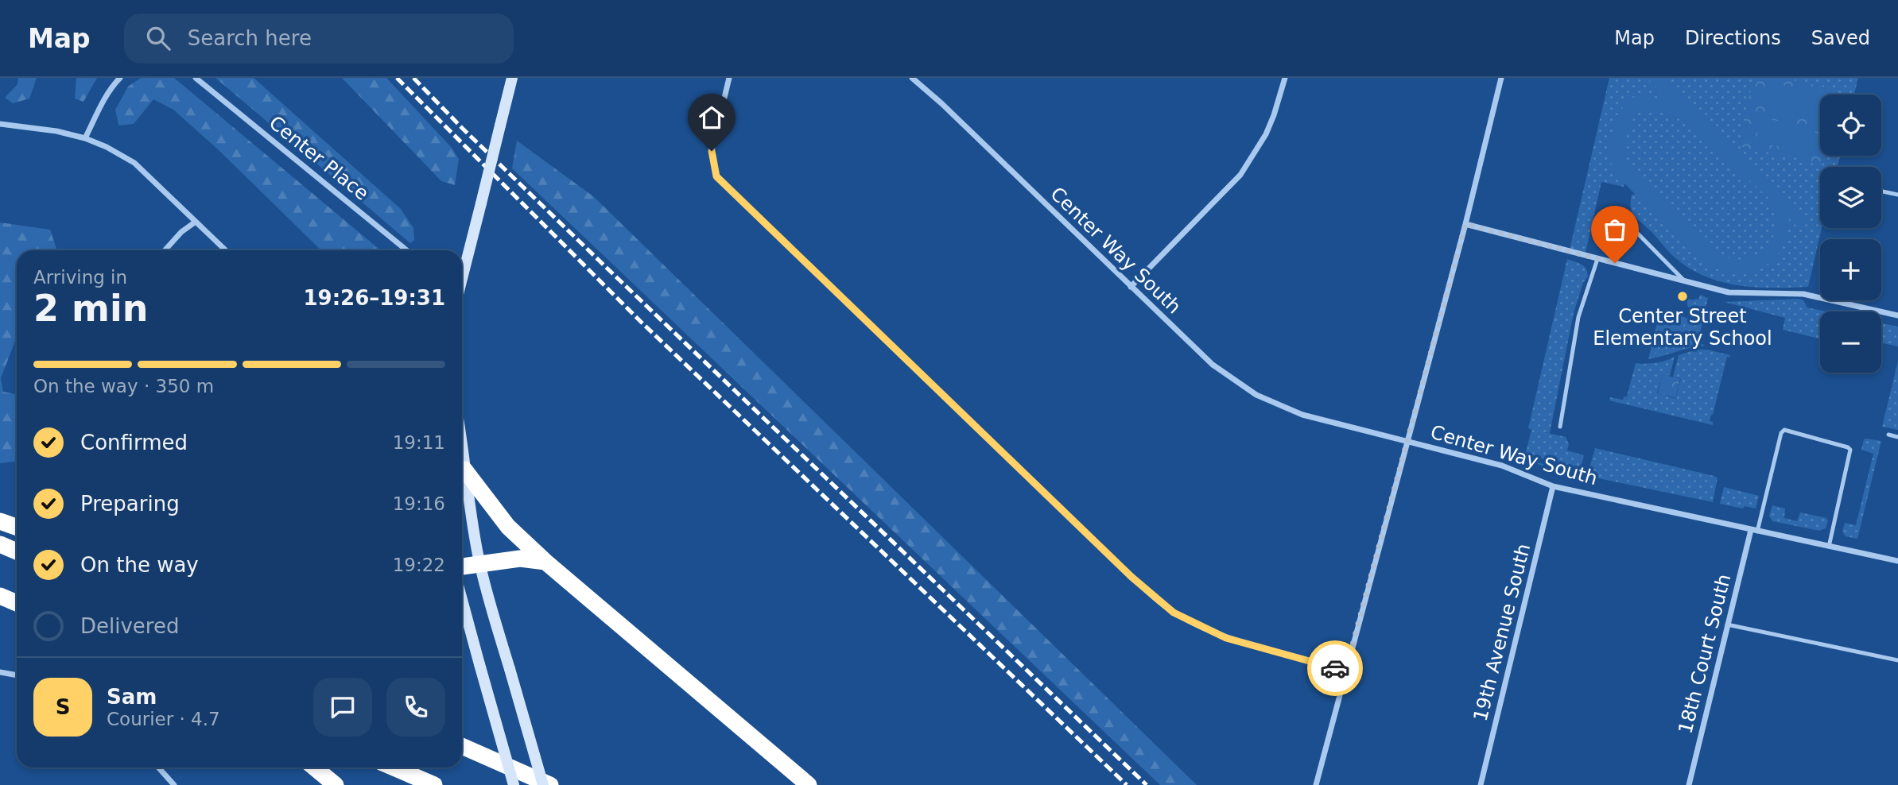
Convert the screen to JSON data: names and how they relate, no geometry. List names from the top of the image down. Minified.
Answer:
{"streets":{"street":["Center Place","Center Way South","19th Avenue South","18th Court South"]},"crossings":[["Center Way South","19th Avenue South"],["Center Way South","18th Court South"]],"places":["Center Street Elementary School"],"page":{"header":"Map","search":"Search here","nav":["Map","Directions","Saved"],"map_buttons":["+","−"],"heading":["2 min","Arriving in","19:26–19:31"],"panel":["Sam","Courier · 4.7"],"bar":"On the way · 350 m","list":[["Confirmed","19:11"],["Preparing","19:16"],["On the way","19:22"],"Delivered"],"round":"S"}}
